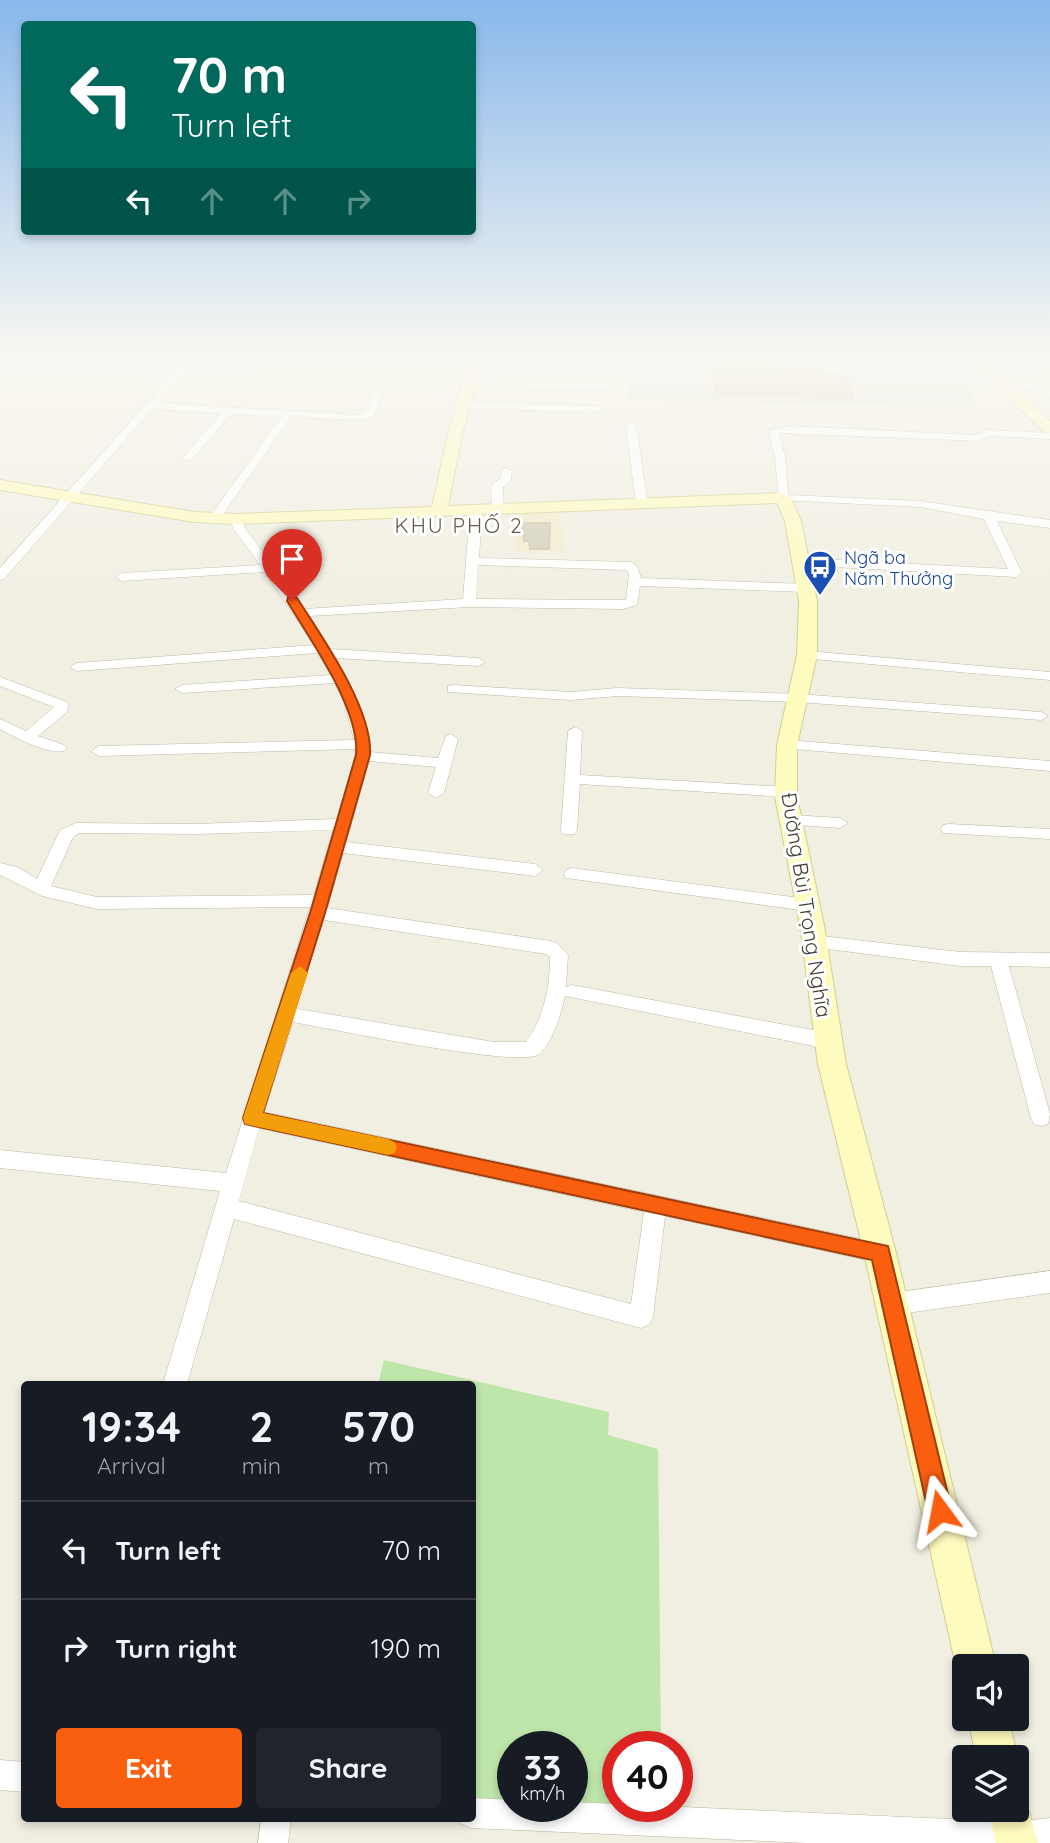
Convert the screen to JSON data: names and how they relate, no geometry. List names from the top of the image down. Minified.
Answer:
{"streets":{"street":["Đường Bùi Trọng Nghĩa"]},"districts":["KHU PHỐ 2"],"places":{"bus stop":["Ngã ba Năm Thưởng"]},"page":{"turn":["70 m","Turn left"],"eta":["19:34","Arrival","2","min","570","m"],"list":[{"name":"Turn left","value":"70 m"},{"name":"Turn right","value":"190 m"}],"buttons":["Exit","Share"],"speed":"33 km/h","limit":"40"}}
